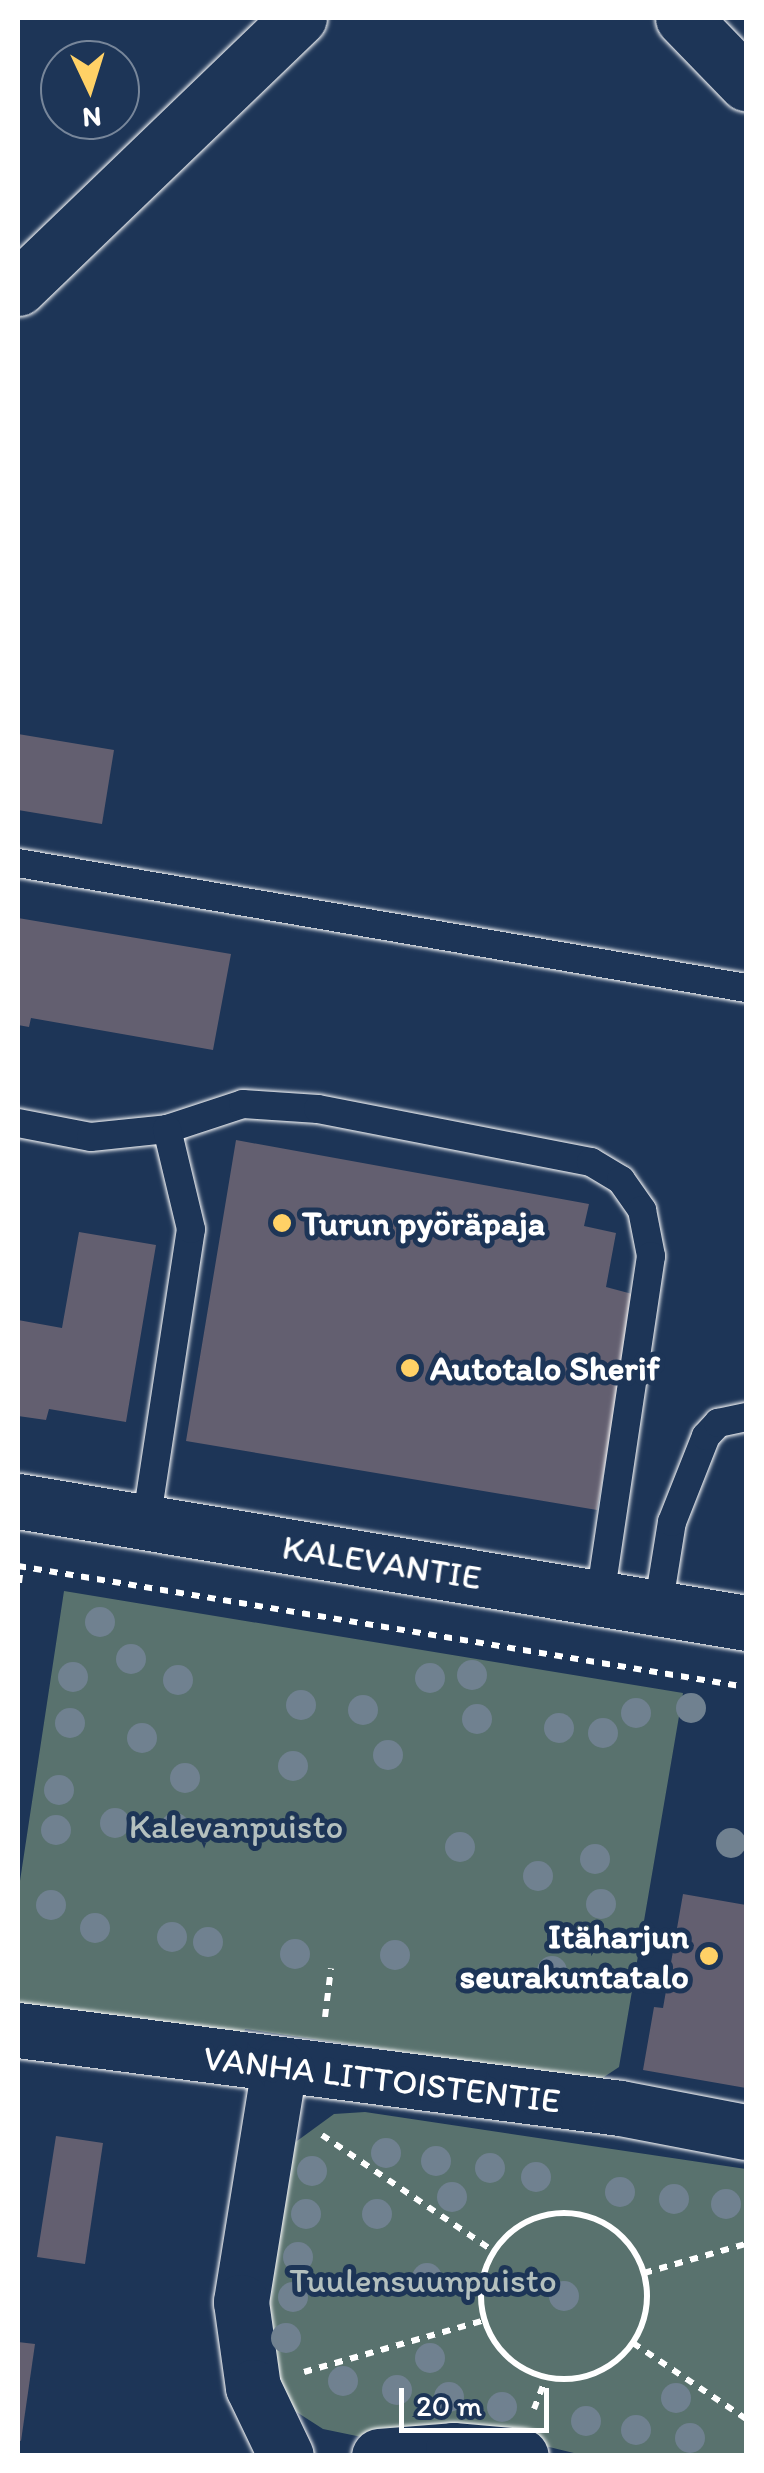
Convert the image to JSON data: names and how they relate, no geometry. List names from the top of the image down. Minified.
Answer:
{"streets":{"street":["KALEVANTIE","VANHA LITTOISTENTIE"]},"parks":["Kalevanpuisto","Tuulensuunpuisto"],"places":["Turun pyöräpaja","Autotalo Sherif","Itäharjun seurakuntatalo"],"scale_bar":"20 m","north":"bottom"}
